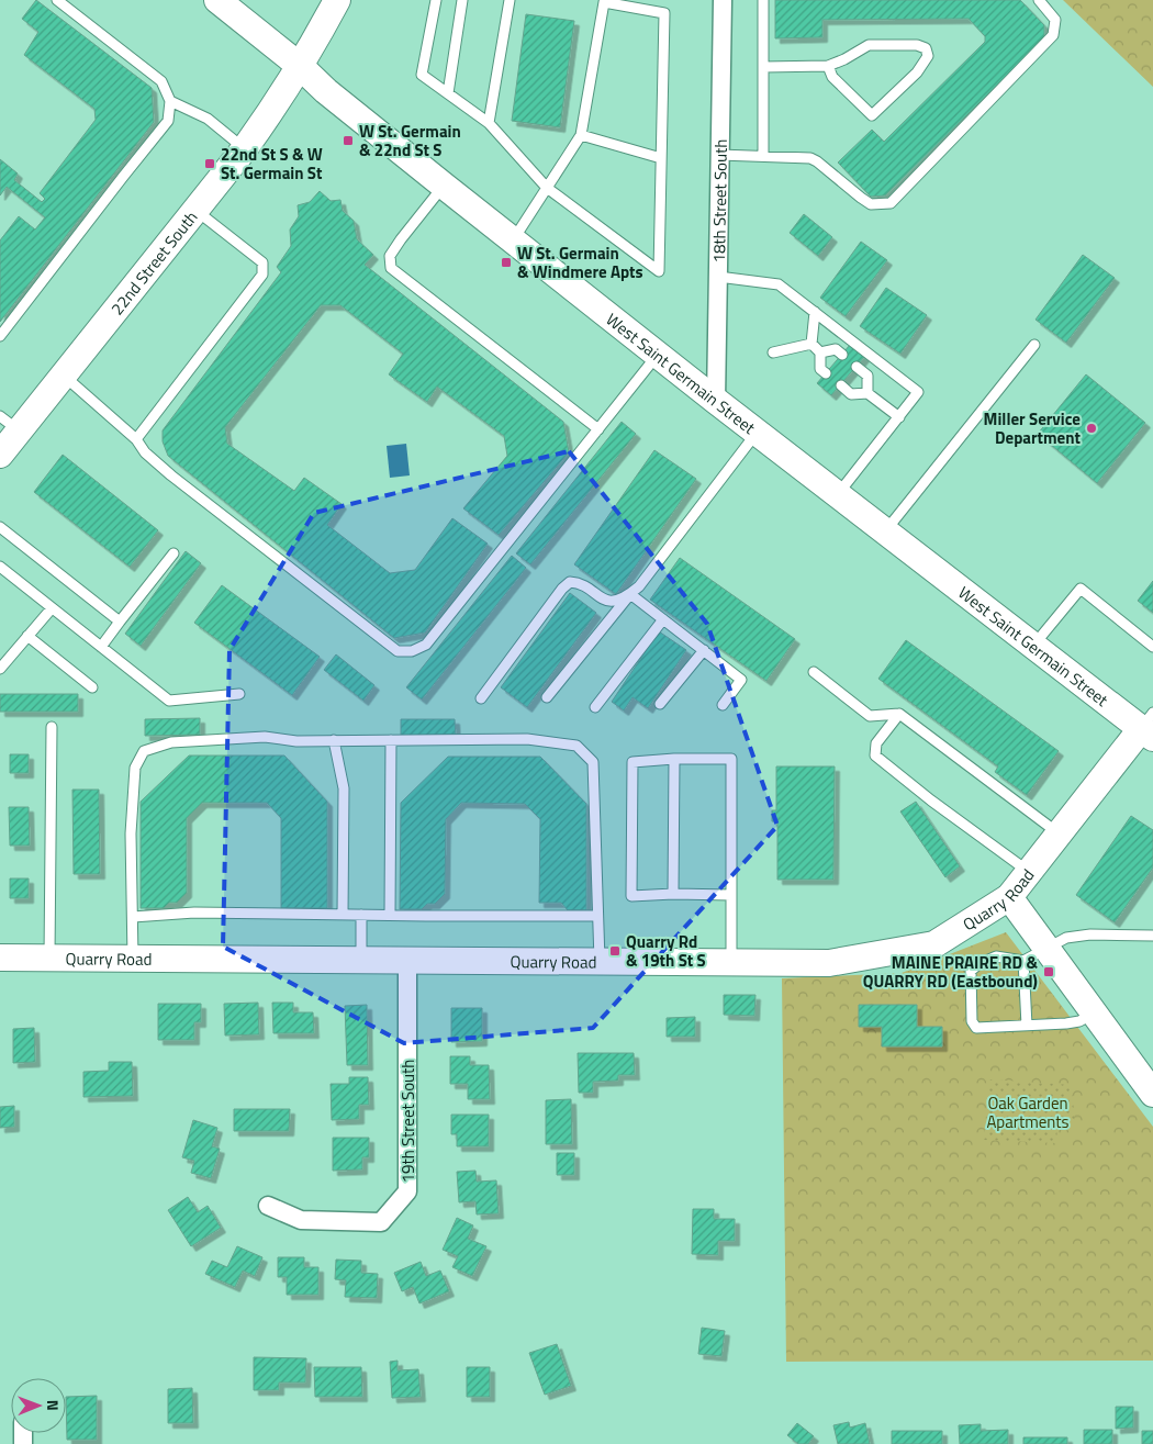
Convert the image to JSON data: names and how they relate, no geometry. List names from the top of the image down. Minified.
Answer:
{"streets":{"street":["18th Street South","22nd Street South","West Saint Germain Street","Quarry Road","19th Street South"]},"crossings":[["18th Street South","West Saint Germain Street"],["22nd Street South","West Saint Germain Street"],["West Saint Germain Street","Quarry Road"],["Quarry Road","19th Street South"]],"parks":["Oak Garden Apartments"],"places":{"transit":["W St. Germain & 22nd St S","22nd St S & W St. Germain St","W St. Germain & Windmere Apts","Quarry Rd & 19th St S","MAINE PRAIRE RD & QUARRY RD (Eastbound)"],"other":["Miller Service Department"]},"north":"right"}
